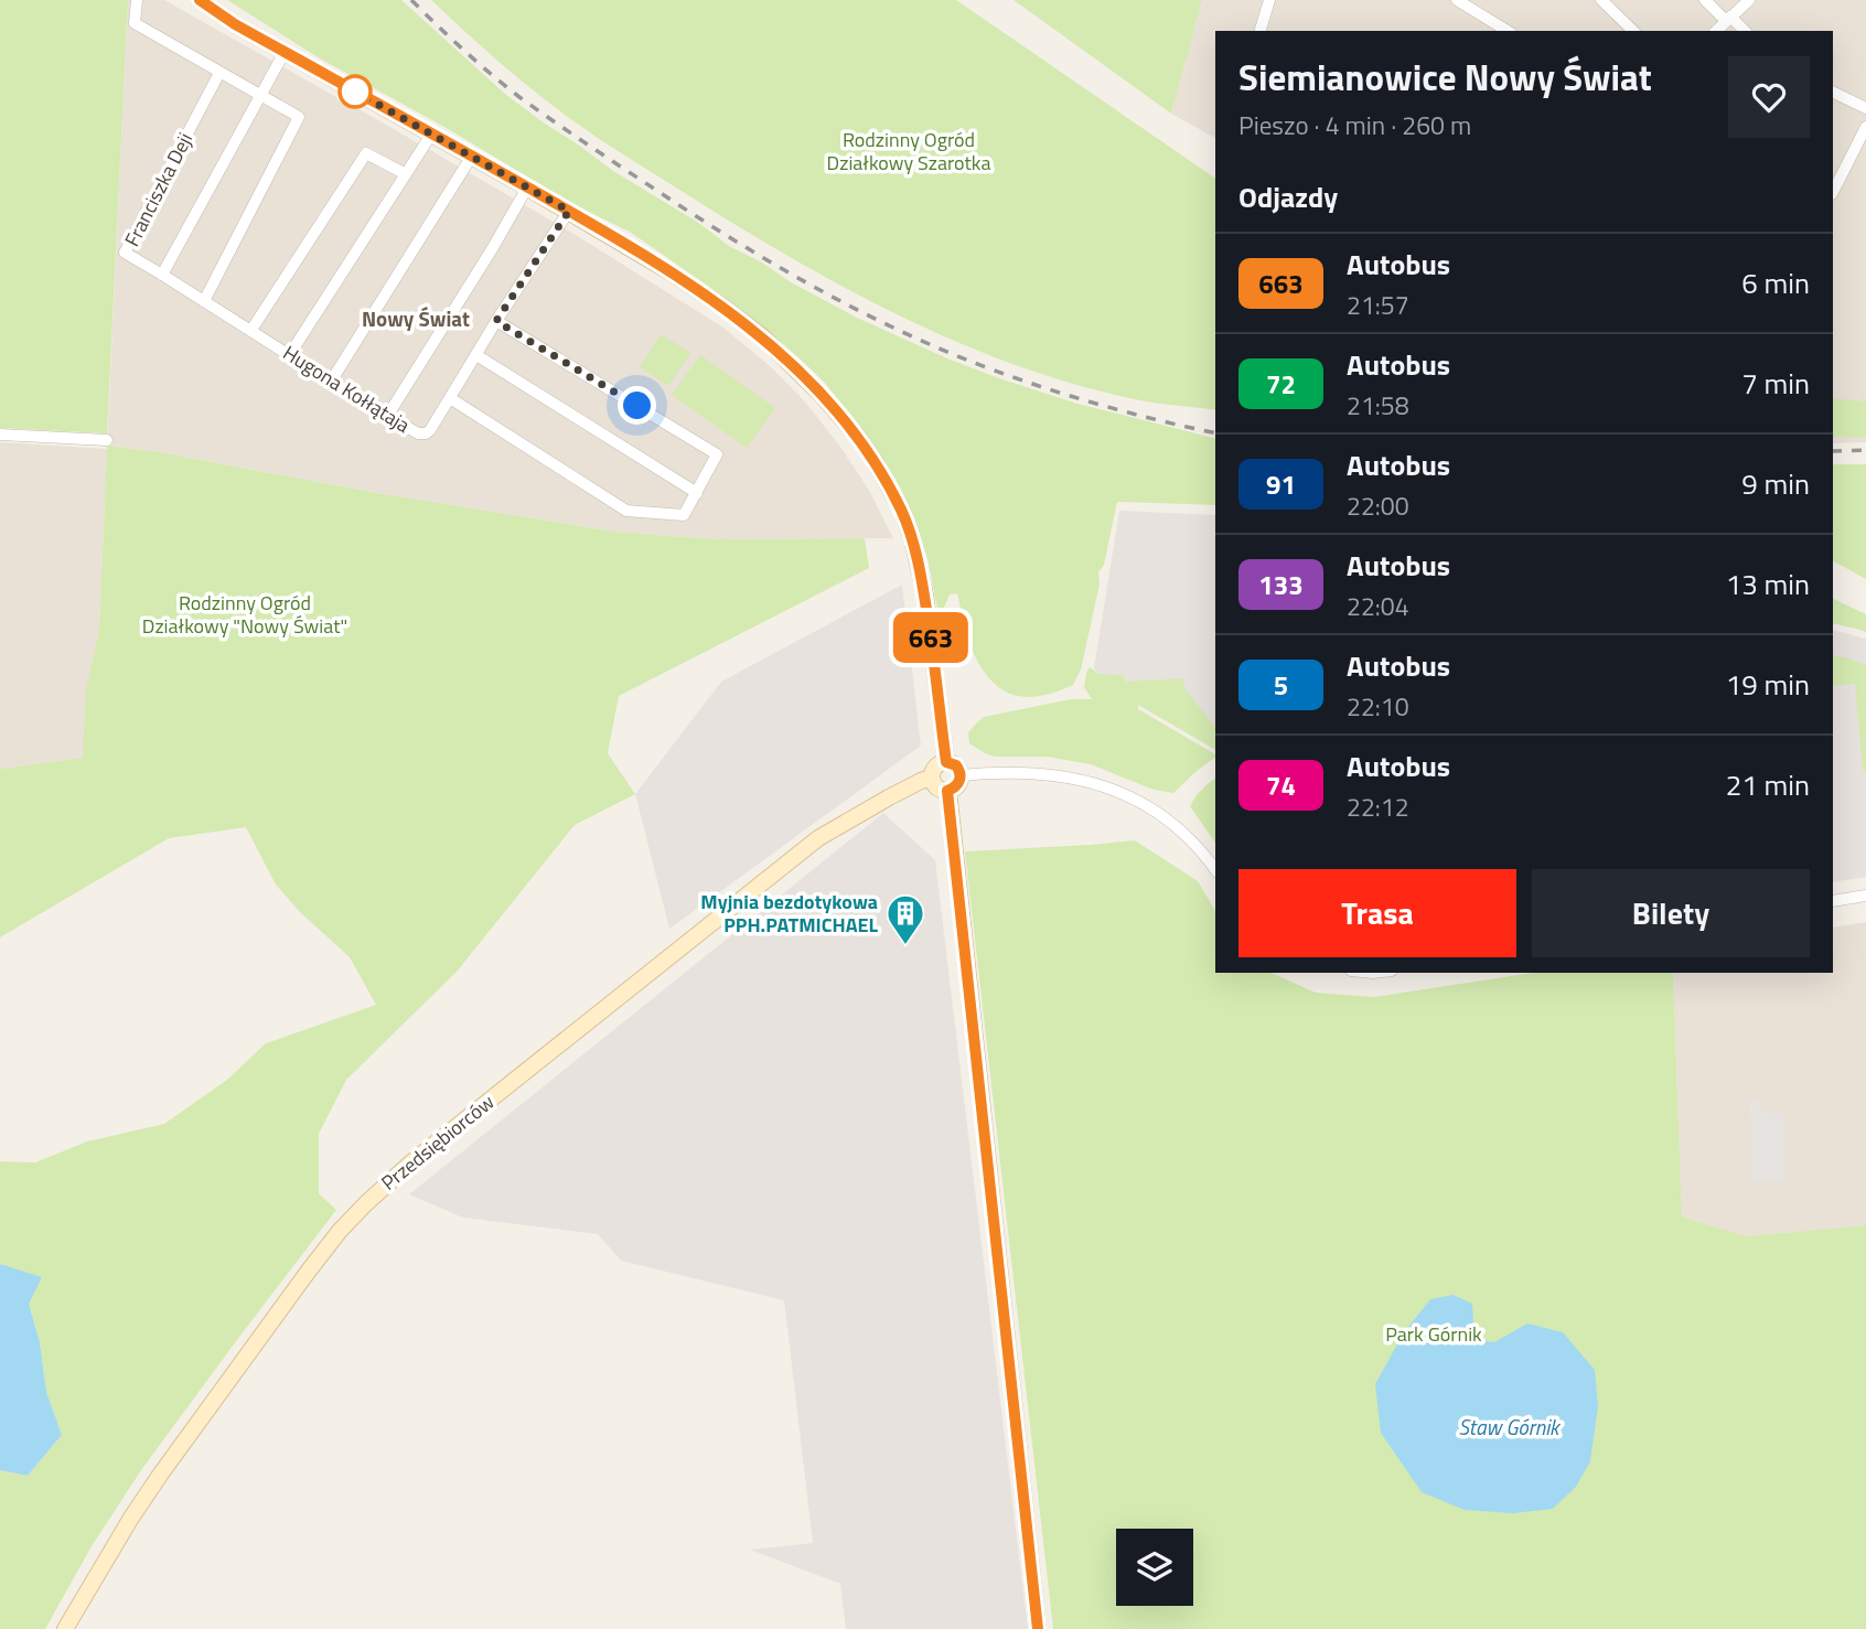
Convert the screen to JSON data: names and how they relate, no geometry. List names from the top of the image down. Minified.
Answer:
{"streets":{"street":["Franciszka Deji","Hugona Kołłątaja","Przedsiębiorców"]},"crossings":[["Franciszka Deji","Hugona Kołłątaja"]],"districts":["Nowy Świat"],"water":["Staw Górnik"],"parks":["Rodzinny Ogród Działkowy Szarotka","Rodzinny Ogród Działkowy \"Nowy Świat\"","Park Górnik"],"places":{"building":["Myjnia bezdotykowa PPH.PATMICHAEL"]},"lines":["bus line 663"],"page":{"on_map":"663","heading":[["Siemianowice Nowy Świat","Pieszo · 4 min · 260 m"],"Odjazdy"],"list":[{"mark":"663","name":"Autobus","note":"21:57","value":"6 min"},{"mark":"72","name":"Autobus","note":"21:58","value":"7 min"},{"mark":"91","name":"Autobus","note":"22:00","value":"9 min"},{"mark":"133","name":"Autobus","note":"22:04","value":"13 min"},{"mark":"5","name":"Autobus","note":"22:10","value":"19 min"},{"mark":"74","name":"Autobus","note":"22:12","value":"21 min"}],"buttons":["Trasa","Bilety"]}}
